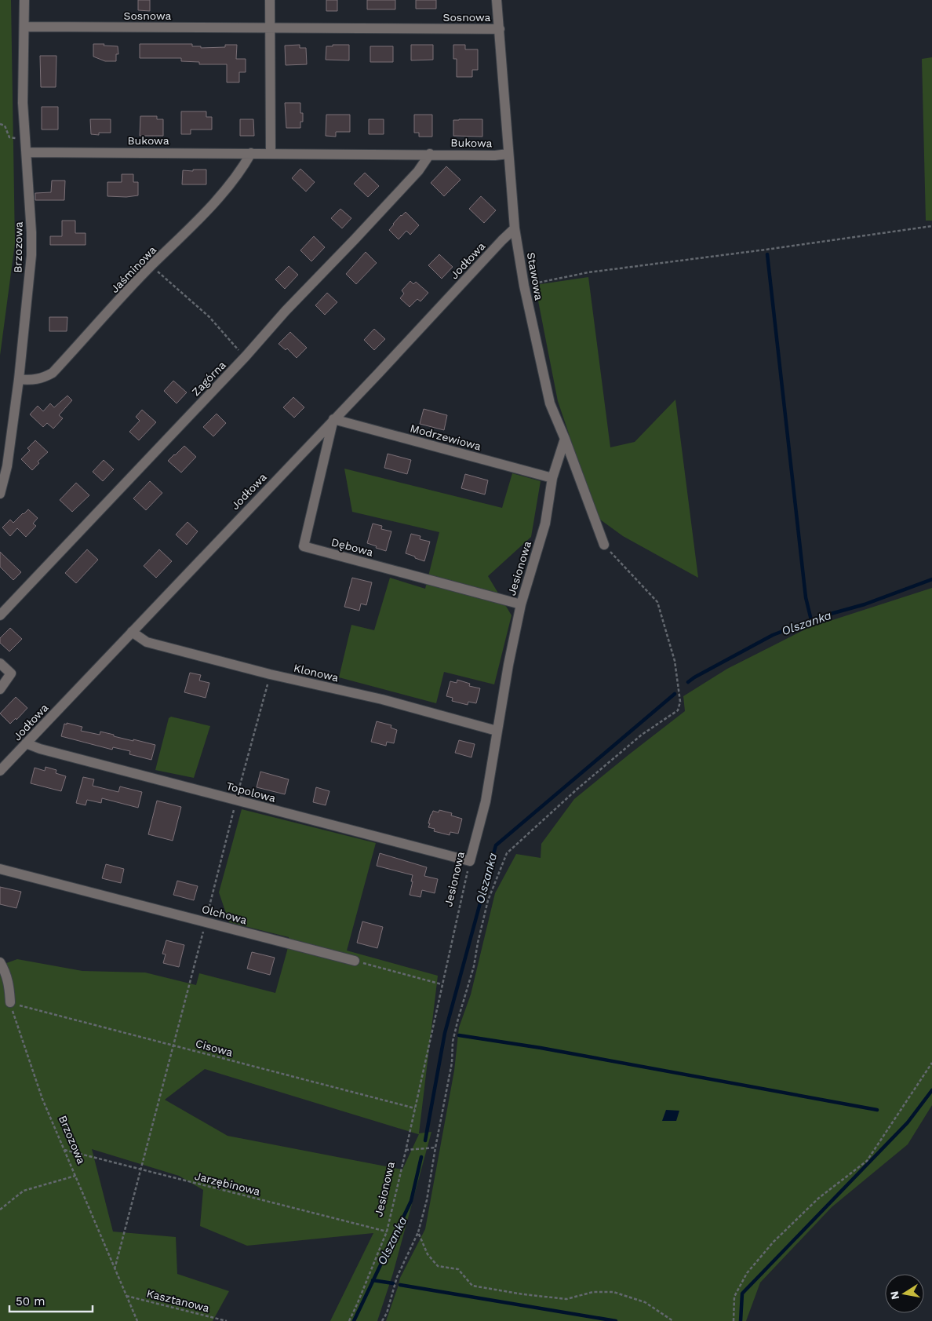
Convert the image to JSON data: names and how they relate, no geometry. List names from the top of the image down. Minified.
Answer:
{"streets":{"street":["Sosnowa","Bukowa","Brzozowa","Jodłowa","Jaśminowa","Stawowa","Zagórna","Modrzewiowa","Dębowa","Jesionowa","Klonowa","Topolowa","Olchowa"],"path":["Cisowa","Jarzębinowa","Kasztanowa"]},"crossings":[["Sosnowa","Brzozowa"],["Sosnowa","Stawowa"],["Bukowa","Brzozowa"],["Bukowa","Jaśminowa"],["Bukowa","Stawowa"],["Bukowa","Zagórna"],["Brzozowa","Jaśminowa"],["Brzozowa","Cisowa"],["Brzozowa","Jarzębinowa"],["Brzozowa","Kasztanowa"],["Jodłowa","Stawowa"],["Jodłowa","Modrzewiowa"],["Jodłowa","Dębowa"],["Jodłowa","Klonowa"],["Jodłowa","Topolowa"],["Stawowa","Jesionowa"],["Modrzewiowa","Dębowa"],["Modrzewiowa","Jesionowa"],["Dębowa","Jesionowa"],["Jesionowa","Klonowa"],["Jesionowa","Topolowa"],["Jesionowa","Cisowa"],["Jesionowa","Jarzębinowa"]],"water":["Olszanka"],"scale_bar":"50 m","north":"left"}
